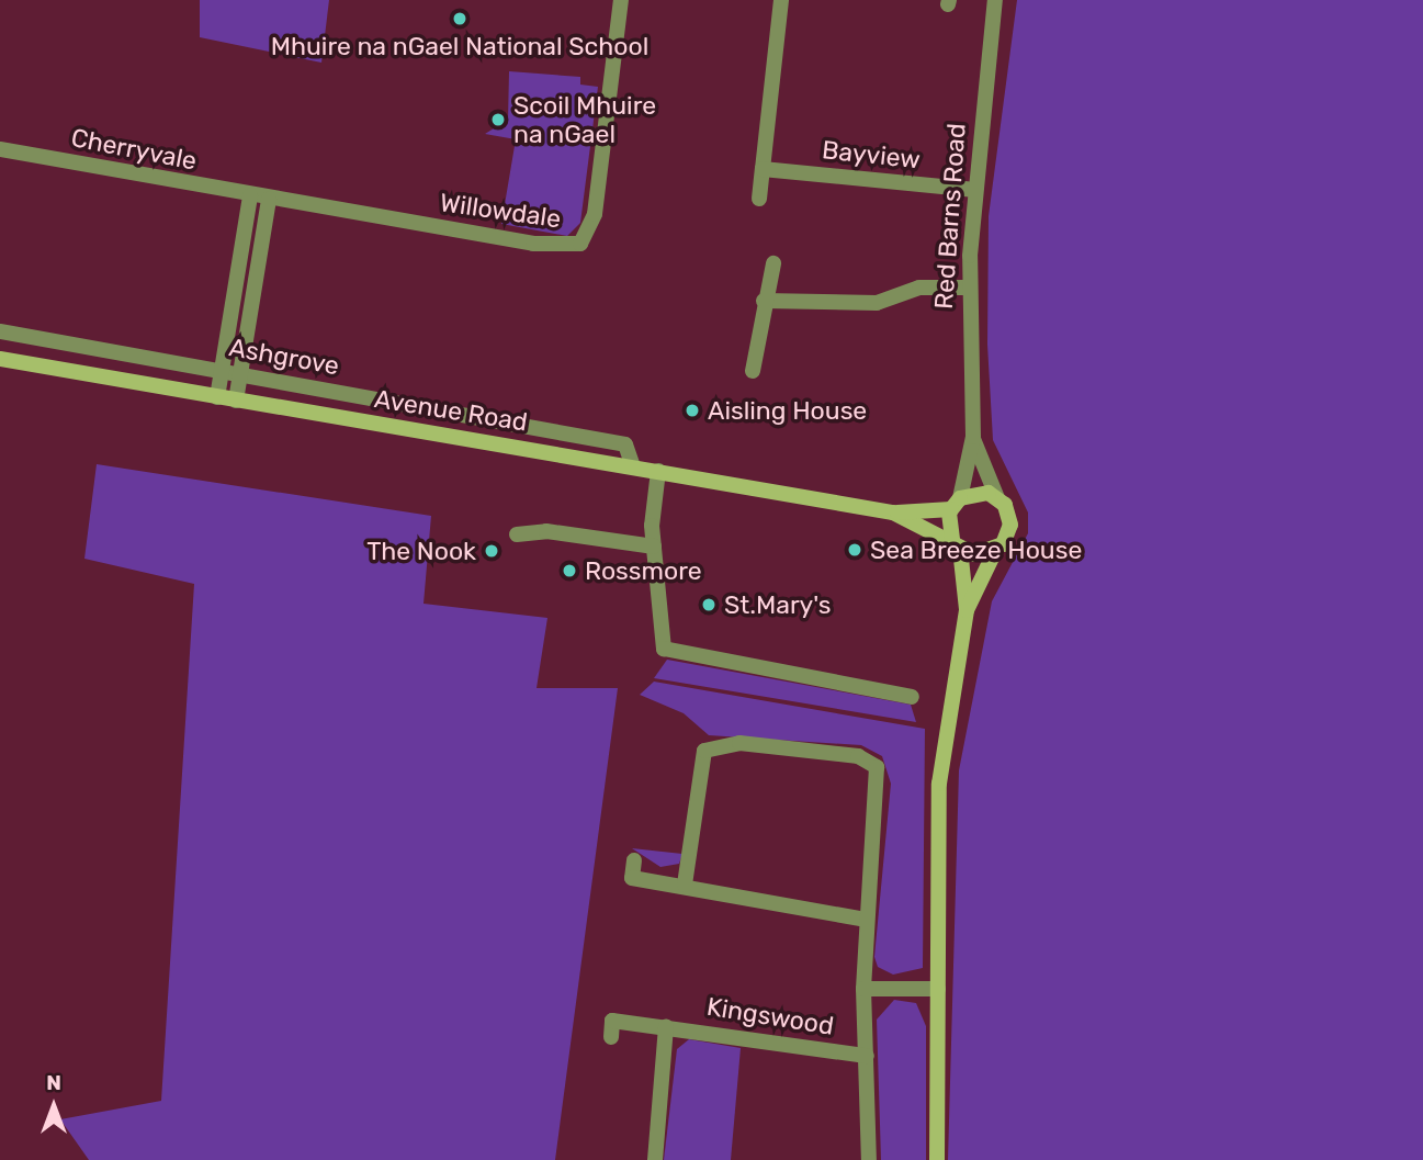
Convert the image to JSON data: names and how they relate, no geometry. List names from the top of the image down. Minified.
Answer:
{"streets":{"main road":["Avenue Road"],"street":["Cherryvale","Bayview","Willowdale","Red Barns Road","Ashgrove","Kingswood"]},"crossings":[["Cherryvale","Willowdale"],["Bayview","Red Barns Road"],["Red Barns Road","Avenue Road"],["Ashgrove","Avenue Road"]],"places":["Mhuire na nGael National School","Scoil Mhuire na nGael","Aisling House","Sea Breeze House","The Nook","Rossmore","St.Mary's"],"north":"top"}
